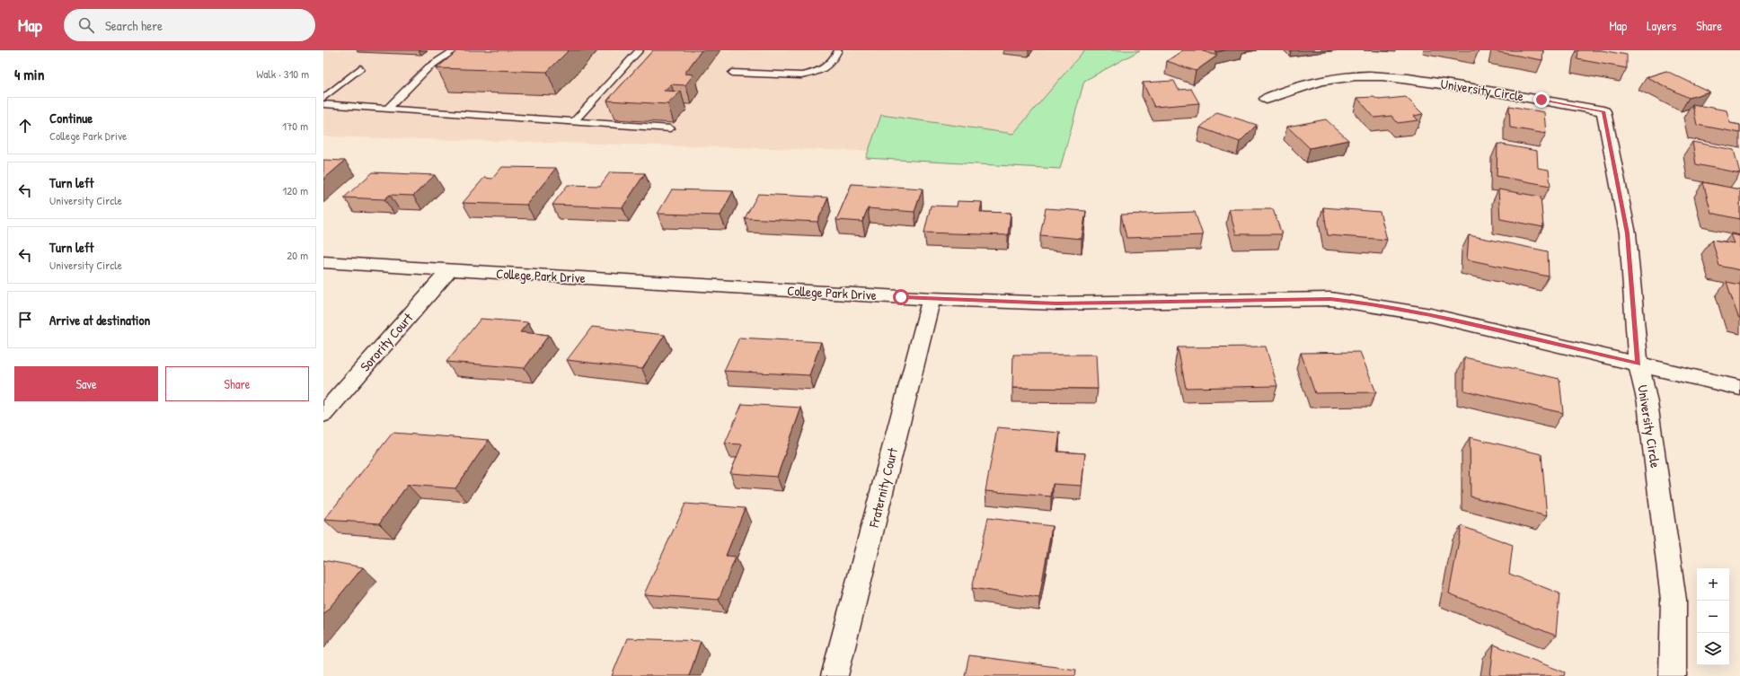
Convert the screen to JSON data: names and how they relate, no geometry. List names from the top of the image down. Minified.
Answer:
{"streets":{"street":["University Circle","College Park Drive","Sorority Court","Fraternity Court"]},"crossings":[["University Circle","College Park Drive"],["College Park Drive","Sorority Court"],["College Park Drive","Fraternity Court"]],"page":{"header":"Map","search":"Search here","nav":["Map","Layers","Share"],"heading":["4 min","Walk · 310 m"],"list":[["Continue","College Park Drive","170 m"],["Turn left","University Circle","120 m"],["Turn left","University Circle","20 m"],"Arrive at destination"],"buttons":["Save","Share"],"map_buttons":["+","−"]}}
